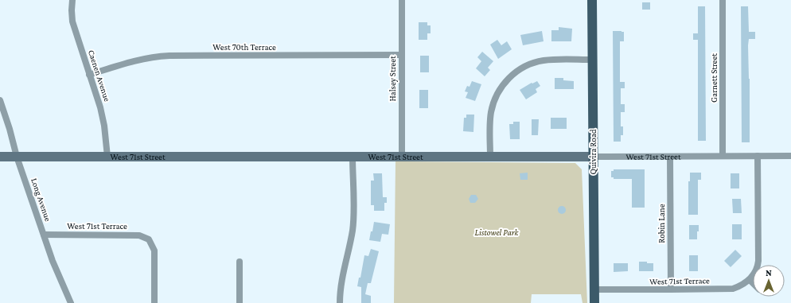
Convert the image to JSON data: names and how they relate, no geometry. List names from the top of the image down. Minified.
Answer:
{"streets":{"main road":["Quivira Road"],"street":["West 70th Terrace","Caenen Avenue","Garnett Street","Halsey Street","West 71st Street","Long Avenue","Robin Lane","West 71st Terrace"]},"crossings":[["West 70th Terrace","Caenen Avenue"],["West 70th Terrace","Halsey Street"],["Caenen Avenue","West 71st Street"],["Garnett Street","West 71st Street"],["Halsey Street","West 71st Street"],["Quivira Road","West 71st Street"],["Quivira Road","West 71st Terrace"],["West 71st Street","Long Avenue"],["West 71st Street","Robin Lane"],["Long Avenue","West 71st Terrace"],["Robin Lane","West 71st Terrace"]],"parks":["Listowel Park"],"north":"top"}
